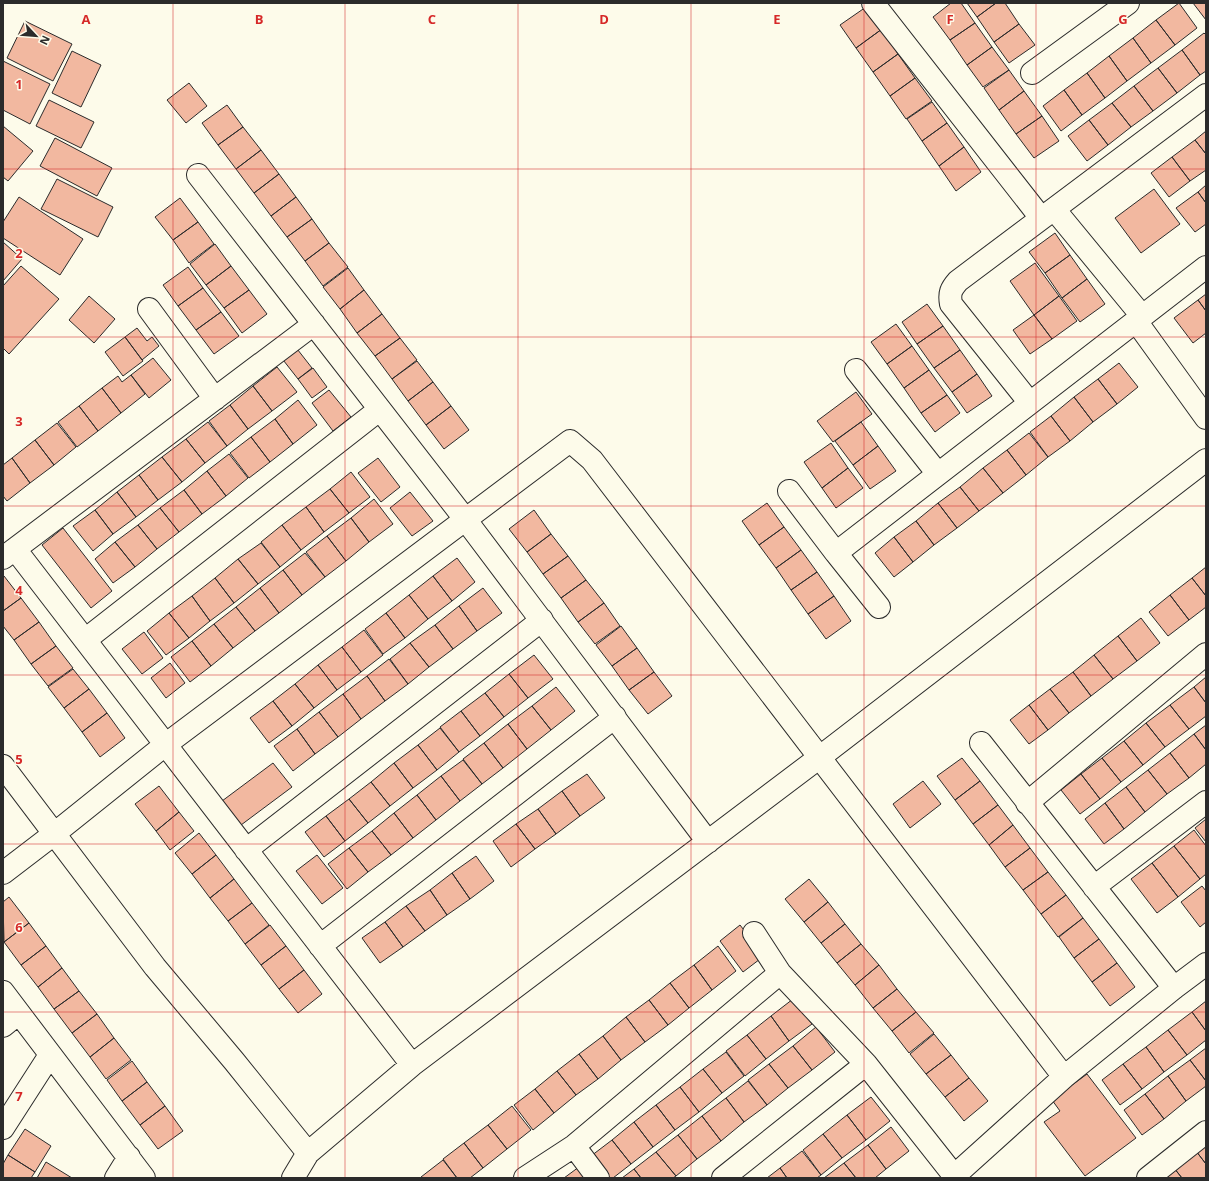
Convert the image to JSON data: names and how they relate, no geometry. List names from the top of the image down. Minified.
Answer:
{"north":"bottom right","grid":{"columns":["A","B","C","D","E","F","G"],"rows":["1","2","3","4","5","6","7"]}}
